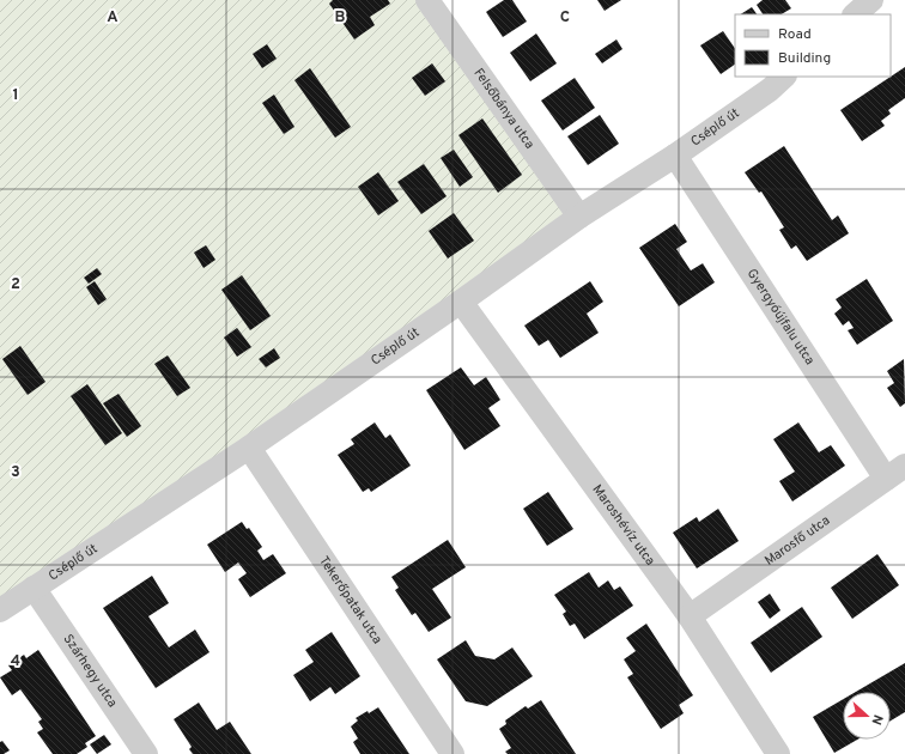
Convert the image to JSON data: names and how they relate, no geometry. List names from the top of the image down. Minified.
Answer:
{"streets":{"street":["Felsőbánya utca","Cséplő út","Gyergyóújfalu utca","Maroshévíz utca","Marosfő utca","Tekerőpatak utca","Szárhegy utca"]},"crossings":[["Felsőbánya utca","Cséplő út"],["Cséplő út","Gyergyóújfalu utca"],["Cséplő út","Maroshévíz utca"],["Cséplő út","Tekerőpatak utca"],["Cséplő út","Szárhegy utca"],["Gyergyóújfalu utca","Marosfő utca"],["Maroshévíz utca","Marosfő utca"]],"legend":["Road","Building"],"north":"right","grid":{"columns":["A","B","C"],"rows":["1","2","3","4"]}}
